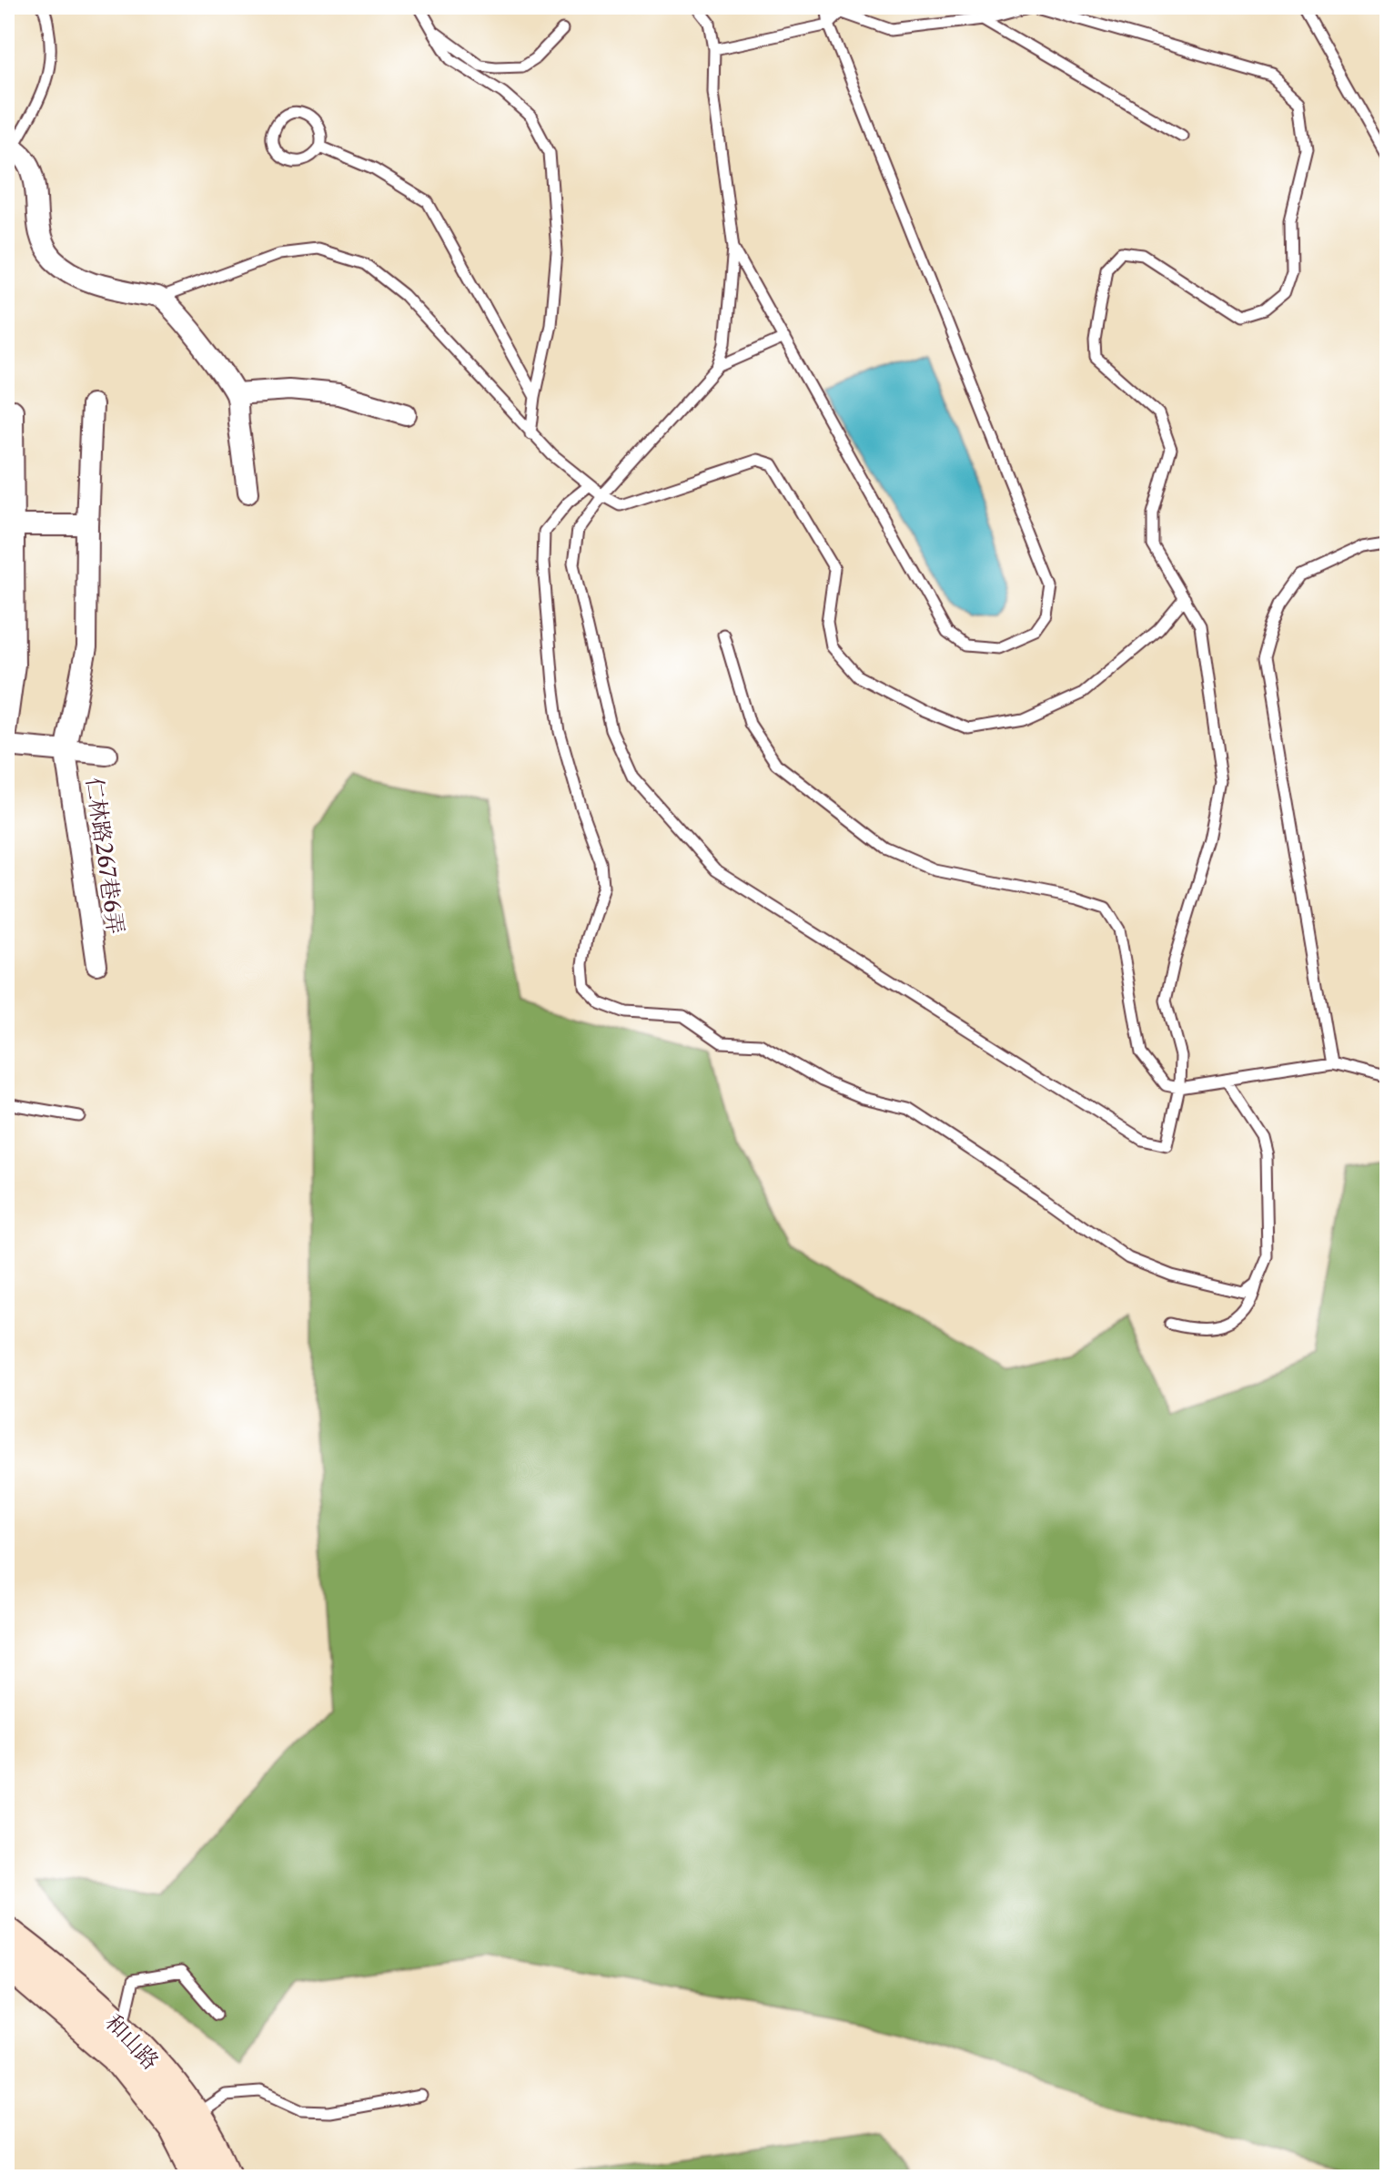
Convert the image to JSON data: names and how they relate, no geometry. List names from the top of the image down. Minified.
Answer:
{"streets":{"main road":["和山路"],"street":["仁林路267巷6弄"]}}
